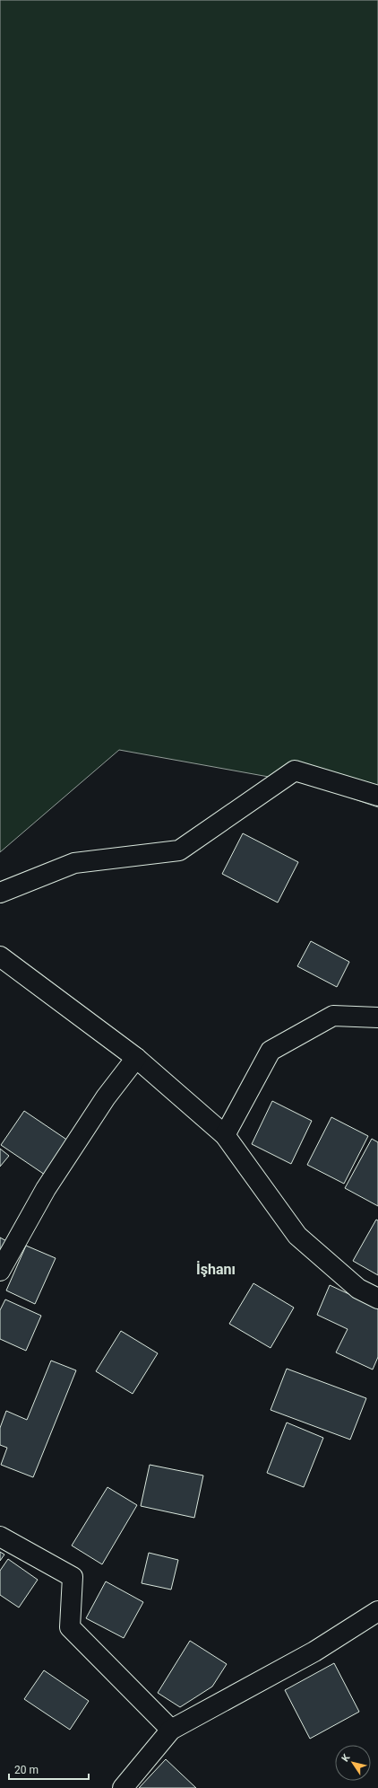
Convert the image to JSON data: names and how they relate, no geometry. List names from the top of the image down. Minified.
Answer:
{"districts":["İşhanı"],"scale_bar":"20 m","north":"top left"}
